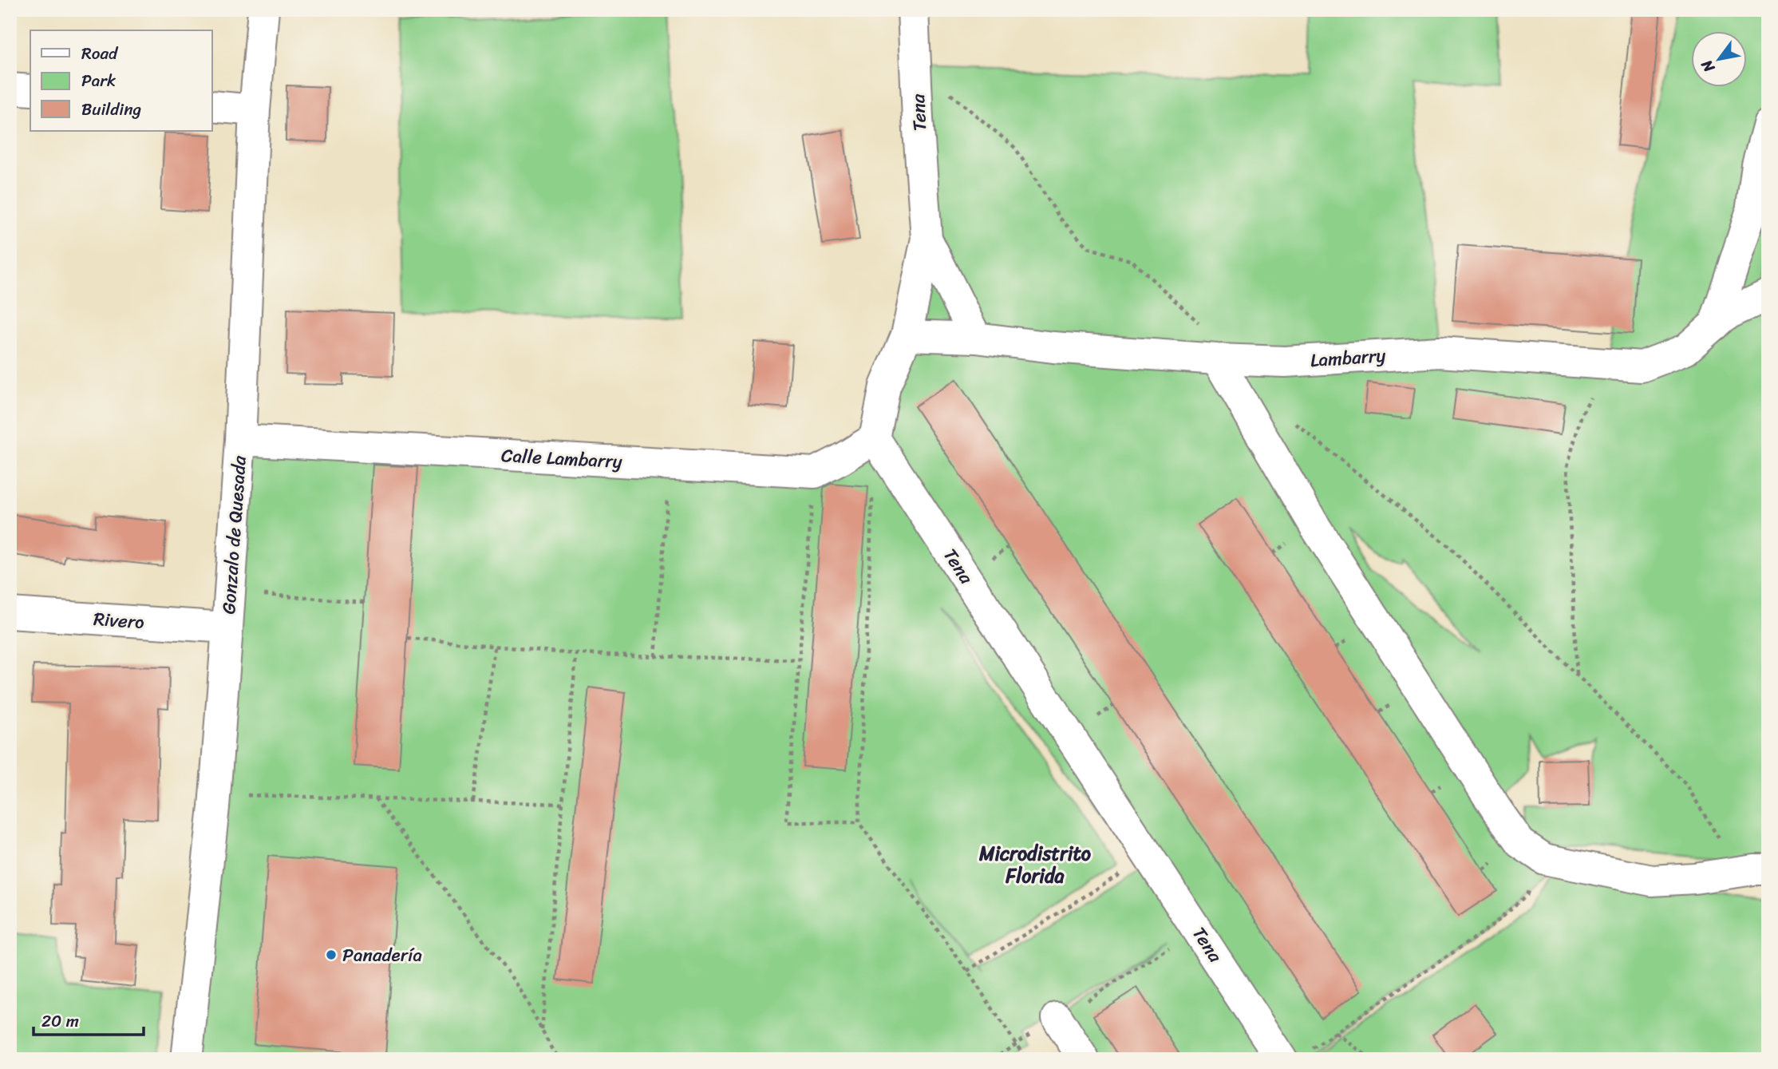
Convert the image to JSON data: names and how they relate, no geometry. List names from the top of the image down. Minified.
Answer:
{"streets":{"street":["Tena","Lambarry","Calle Lambarry","Gonzalo de Quesada","Rivero"]},"crossings":[["Tena","Lambarry"],["Calle Lambarry","Gonzalo de Quesada"],["Gonzalo de Quesada","Rivero"]],"districts":["Microdistrito Florida"],"places":["Panadería"],"legend":["Road","Park","Building"],"scale_bar":"20 m","north":"bottom left"}
